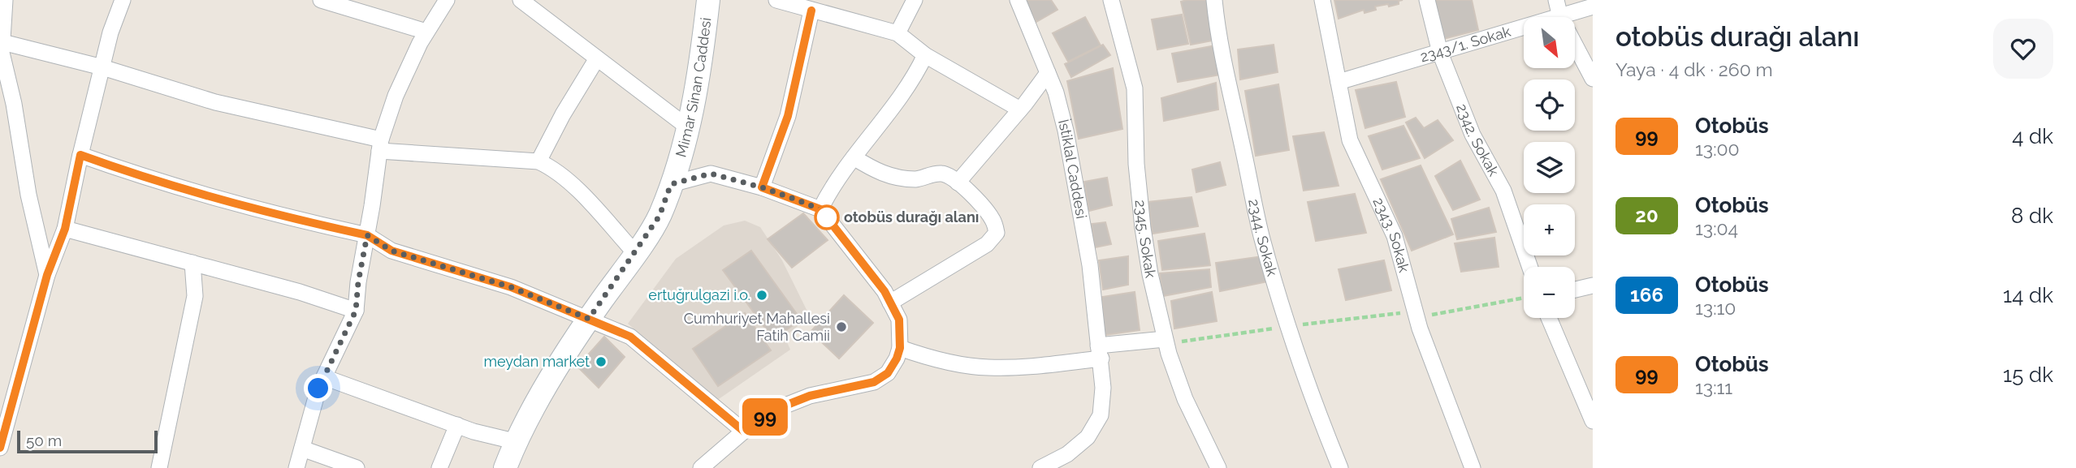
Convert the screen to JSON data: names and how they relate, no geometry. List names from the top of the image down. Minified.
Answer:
{"streets":{"street":["2343/1. Sokak","Mimar Sinan Caddesi","2342. Sokak","İstiklal Caddesi","2343. Sokak","2344. Sokak","2345. Sokak"]},"crossings":[["2343/1. Sokak","2342. Sokak"],["2343/1. Sokak","2343. Sokak"]],"places":["otobüs durağı alanı","ertuğrulgazi i.o.","Cumhuriyet Mahallesi Fatih Camii","meydan market"],"lines":["bus line 99"],"scale_bar":"50 m","north":"bottom right","page":{"on_map":"99","heading":["otobüs durağı alanı","Yaya · 4 dk · 260 m"],"map_buttons":["+","−"],"list":[{"mark":"99","name":"Otobüs","note":"13:00","value":"4 dk"},{"mark":"20","name":"Otobüs","note":"13:04","value":"8 dk"},{"mark":"166","name":"Otobüs","note":"13:10","value":"14 dk"},{"mark":"99","name":"Otobüs","note":"13:11","value":"15 dk"}],"scale":"50 m"}}
